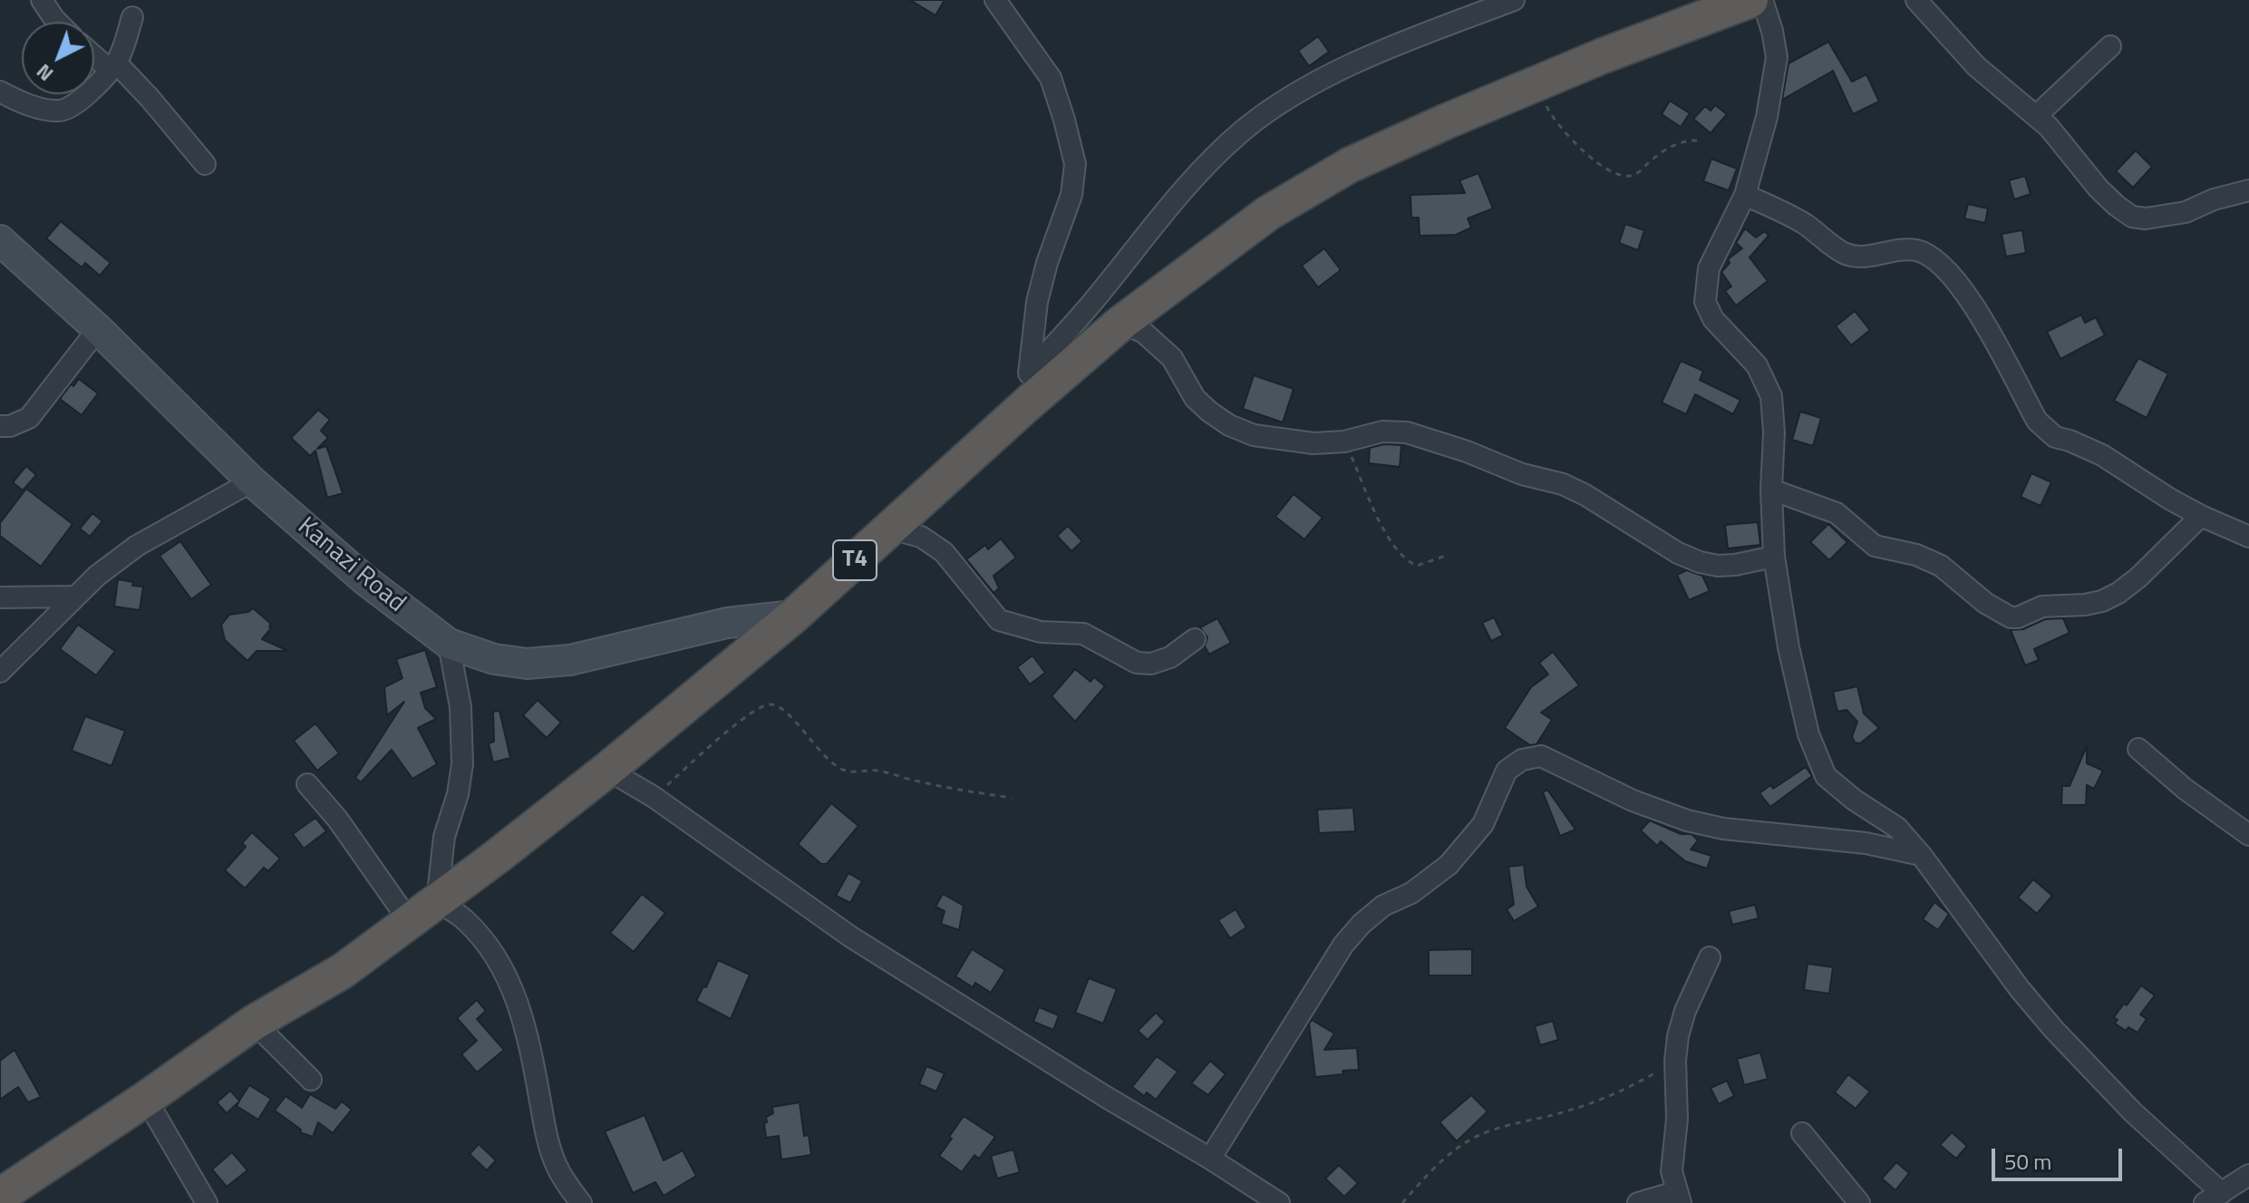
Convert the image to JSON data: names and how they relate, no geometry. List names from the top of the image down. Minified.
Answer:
{"streets":{"highway":["T4"],"main road":["Kanazi Road"]},"crossings":[["T4","Kanazi Road"]],"scale_bar":"50 m","north":"bottom left"}
